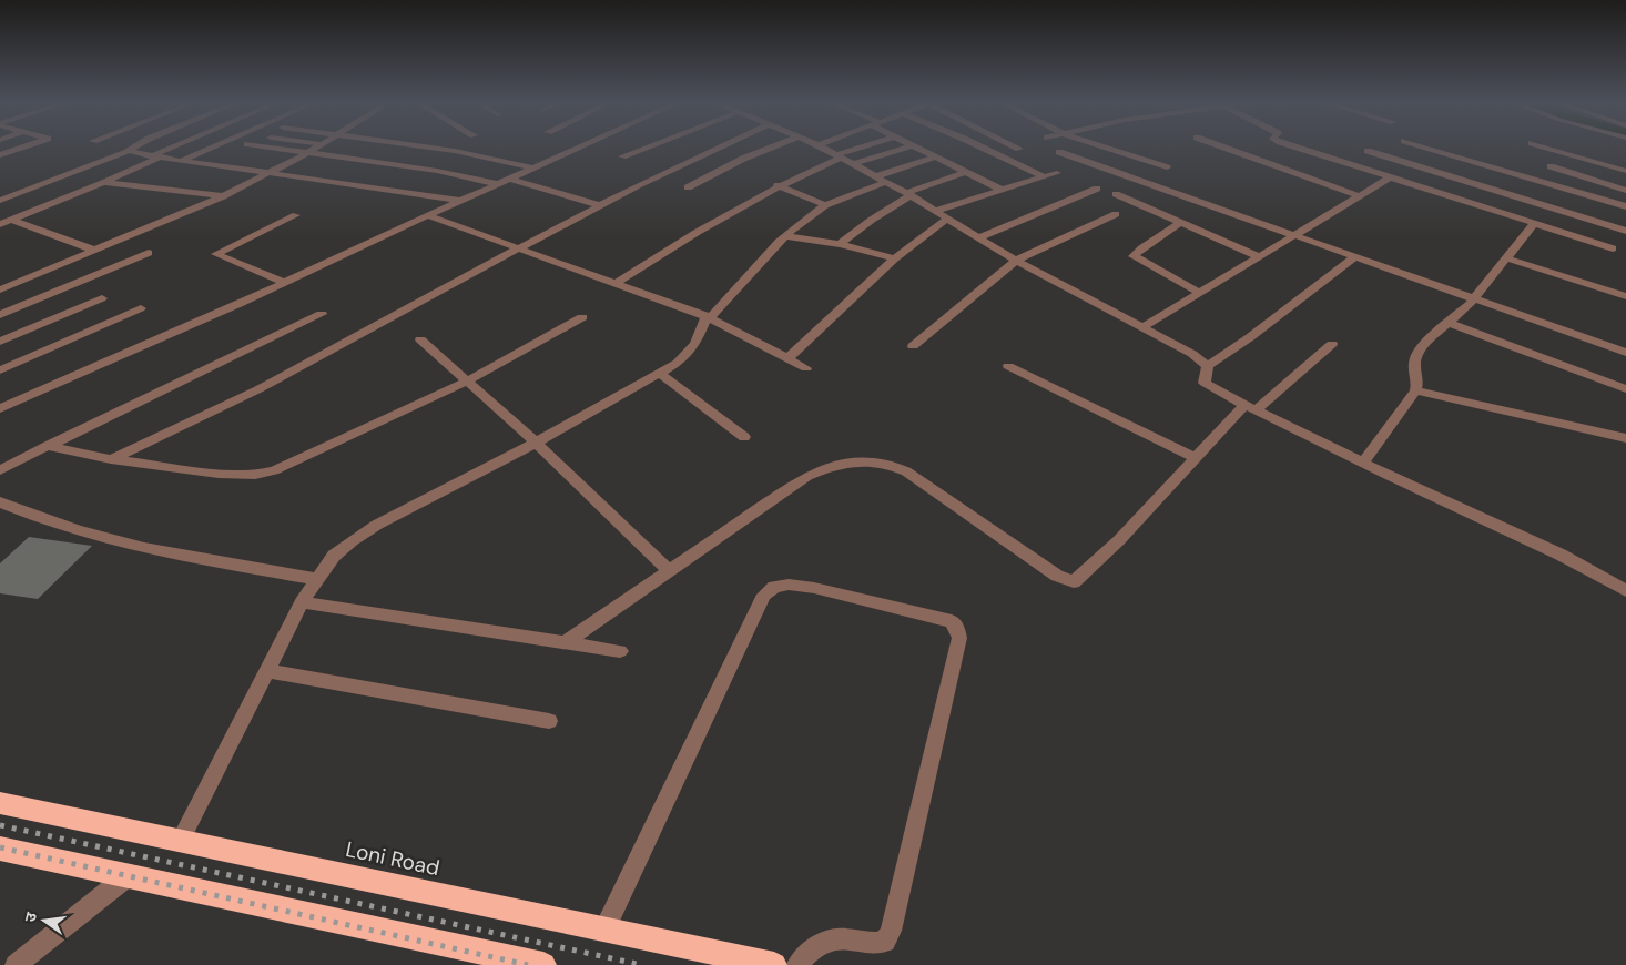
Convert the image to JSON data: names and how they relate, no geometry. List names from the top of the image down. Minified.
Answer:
{"streets":{"highway":["Loni Road"]},"north":"left"}
